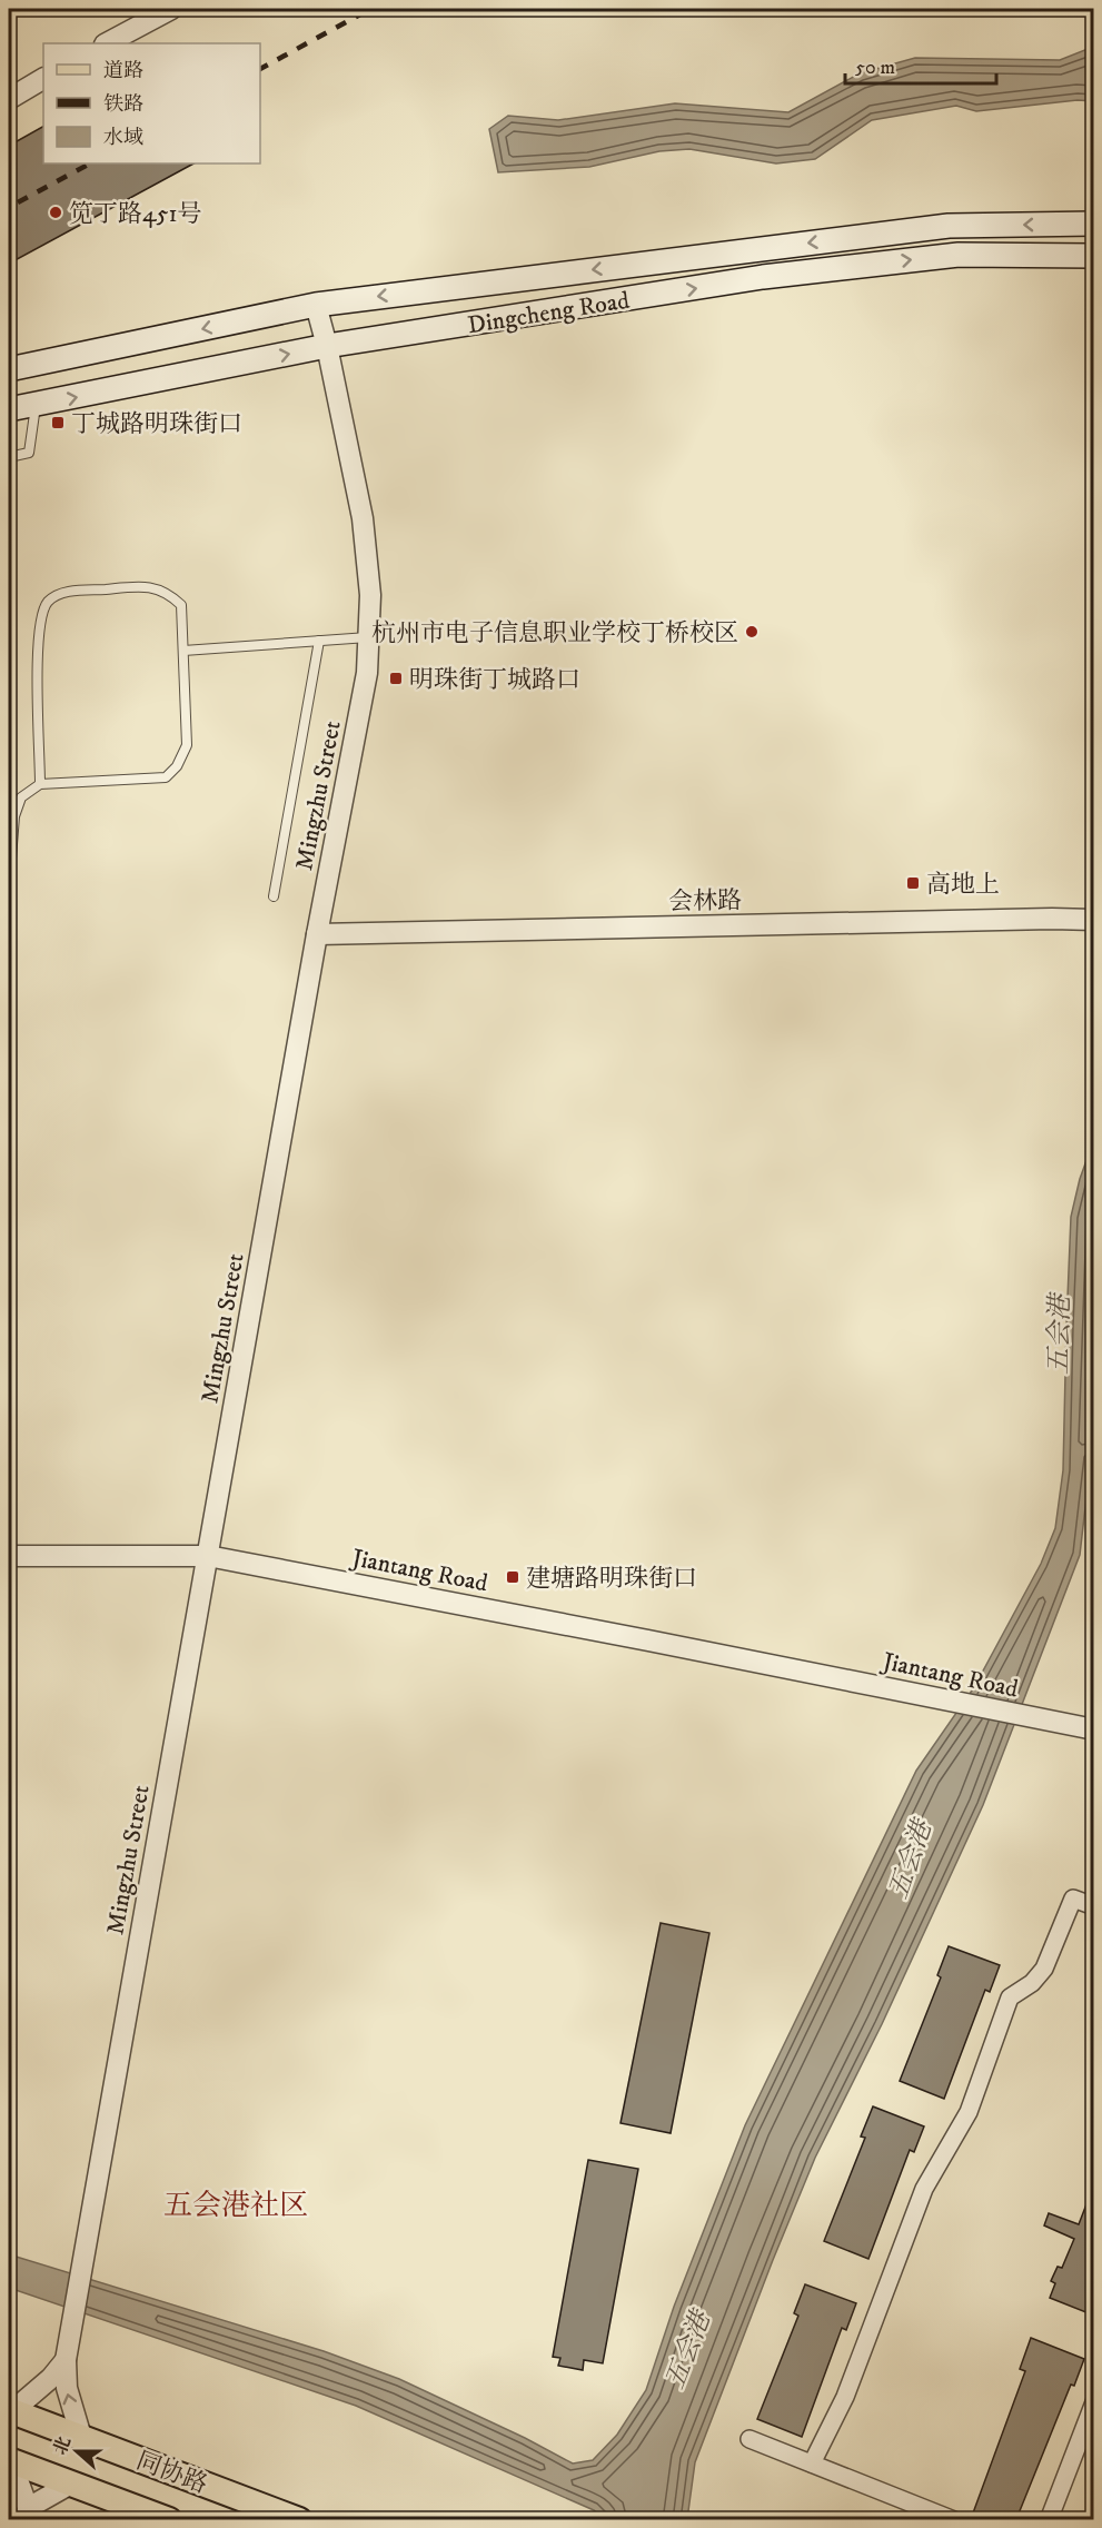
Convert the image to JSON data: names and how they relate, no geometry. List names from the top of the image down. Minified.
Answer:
{"streets":{"main road":["Dingcheng Road","同协路"],"street":["Mingzhu Street","会林路","Jiantang Road"]},"crossings":[["Dingcheng Road","Mingzhu Street"],["Mingzhu Street","会林路"],["Mingzhu Street","Jiantang Road"],["Mingzhu Street","同协路"]],"districts":["五会港社区"],"water":["五会港"],"places":{"other":["笕丁路451号","杭州市电子信息职业学校丁桥校区"],"transit":["丁城路明珠街口","明珠街丁城路口","高地上","建塘路明珠街口"]},"legend":["道路","铁路","水域"],"scale_bar":"50 m","north":"left"}
